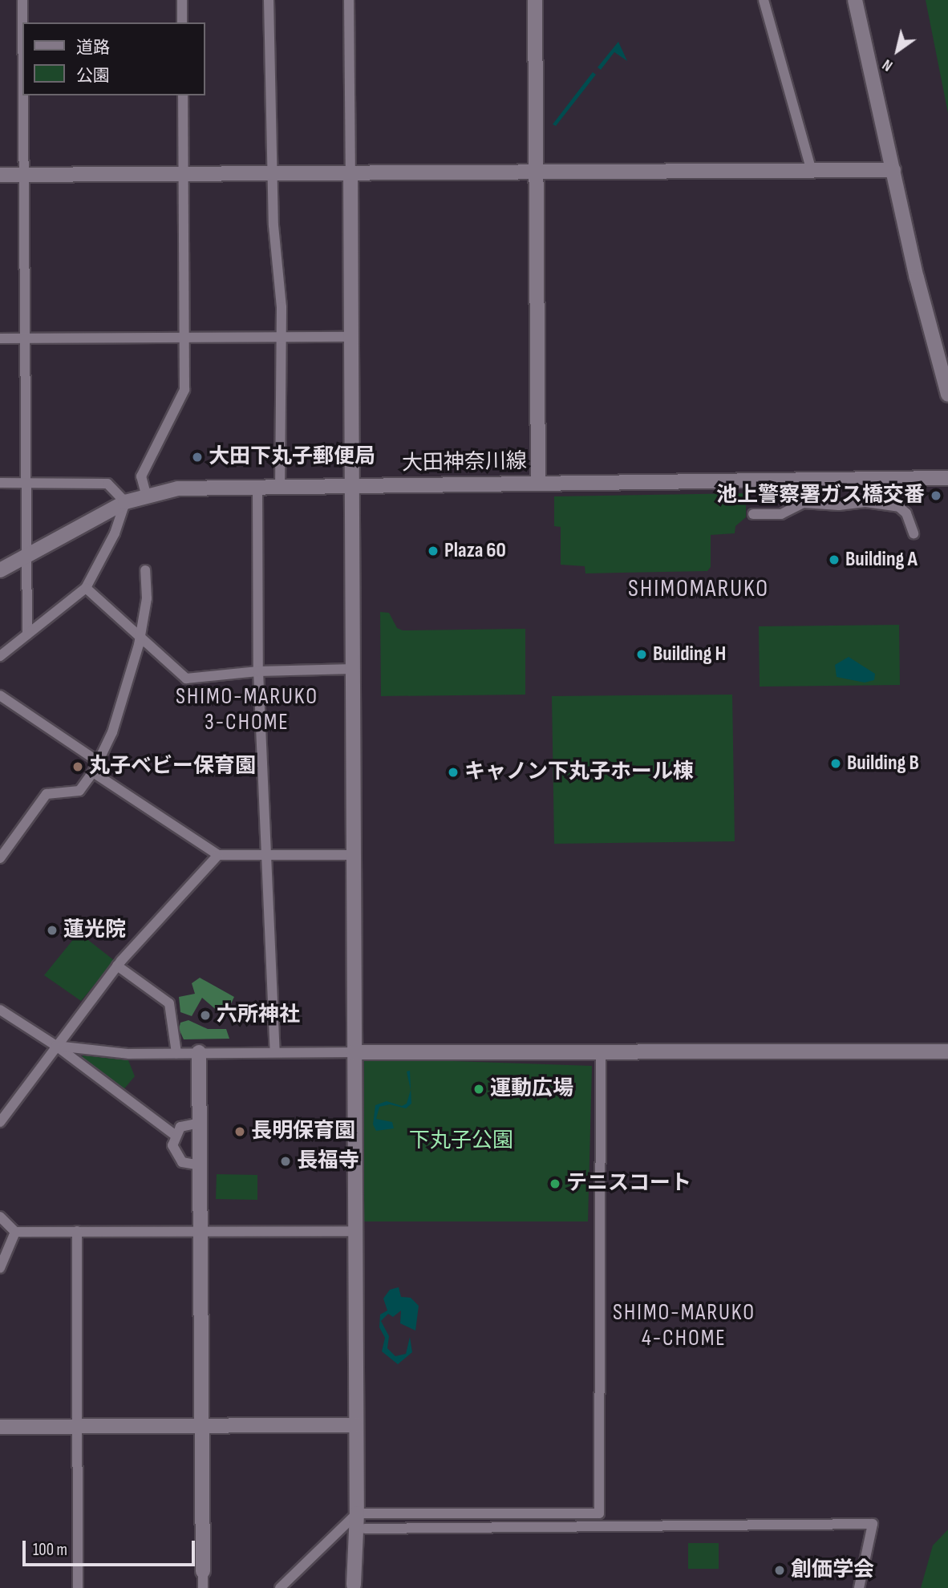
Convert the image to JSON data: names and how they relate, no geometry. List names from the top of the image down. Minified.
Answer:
{"streets":{"street":["大田神奈川線"]},"districts":["SHIMOMARUKO","SHIMO-MARUKO 3-CHOME","SHIMO-MARUKO 4-CHOME"],"parks":["下丸子公園"],"places":["大田下丸子郵便局","池上警察署ガス橋交番","Plaza 60","Building A","Building H","Building B","丸子ベビー保育園","キャノン下丸子ホール棟","蓮光院","六所神社","運動広場","長明保育園","長福寺","テニスコート","創価学会"],"legend":["道路","公園"],"scale_bar":"100 m","north":"bottom left"}
